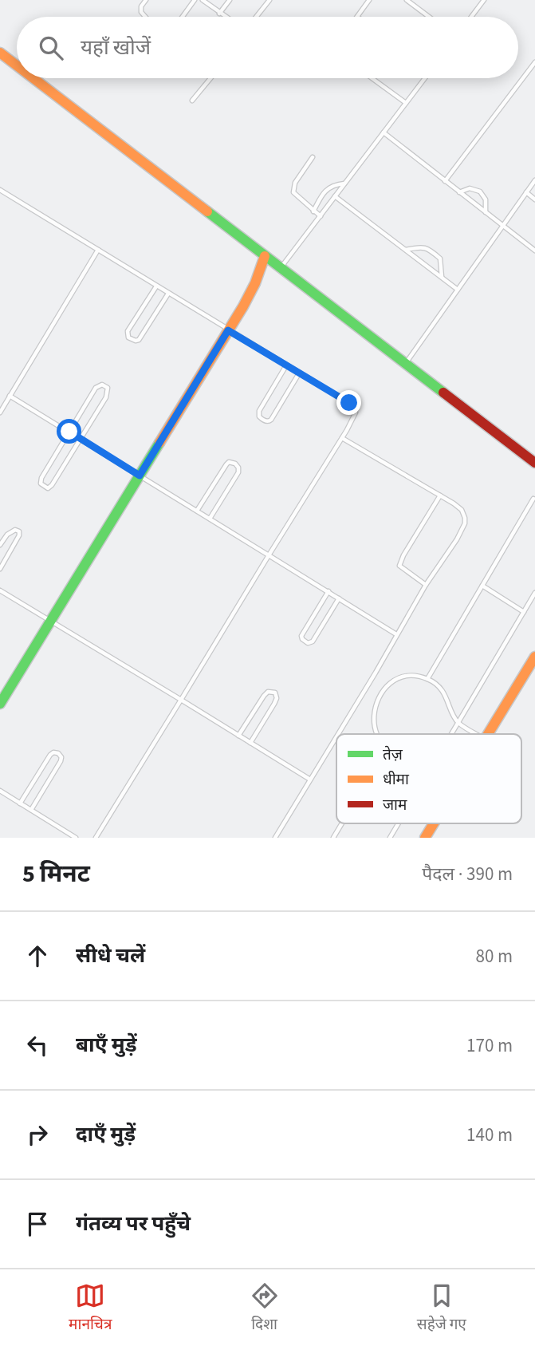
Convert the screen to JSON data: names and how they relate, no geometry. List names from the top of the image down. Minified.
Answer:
{"legend":["तेज़","धीमा","जाम"],"page":{"search":"यहाँ खोजें","heading":["5 मिनट","पैदल · 390 m"],"list":[["सीधे चलें","80 m"],["बाएँ मुड़ें","170 m"],["दाएँ मुड़ें","140 m"],"गंतव्य पर पहुँचे"],"nav":["मानचित्र","दिशा","सहेजे गए"]}}
